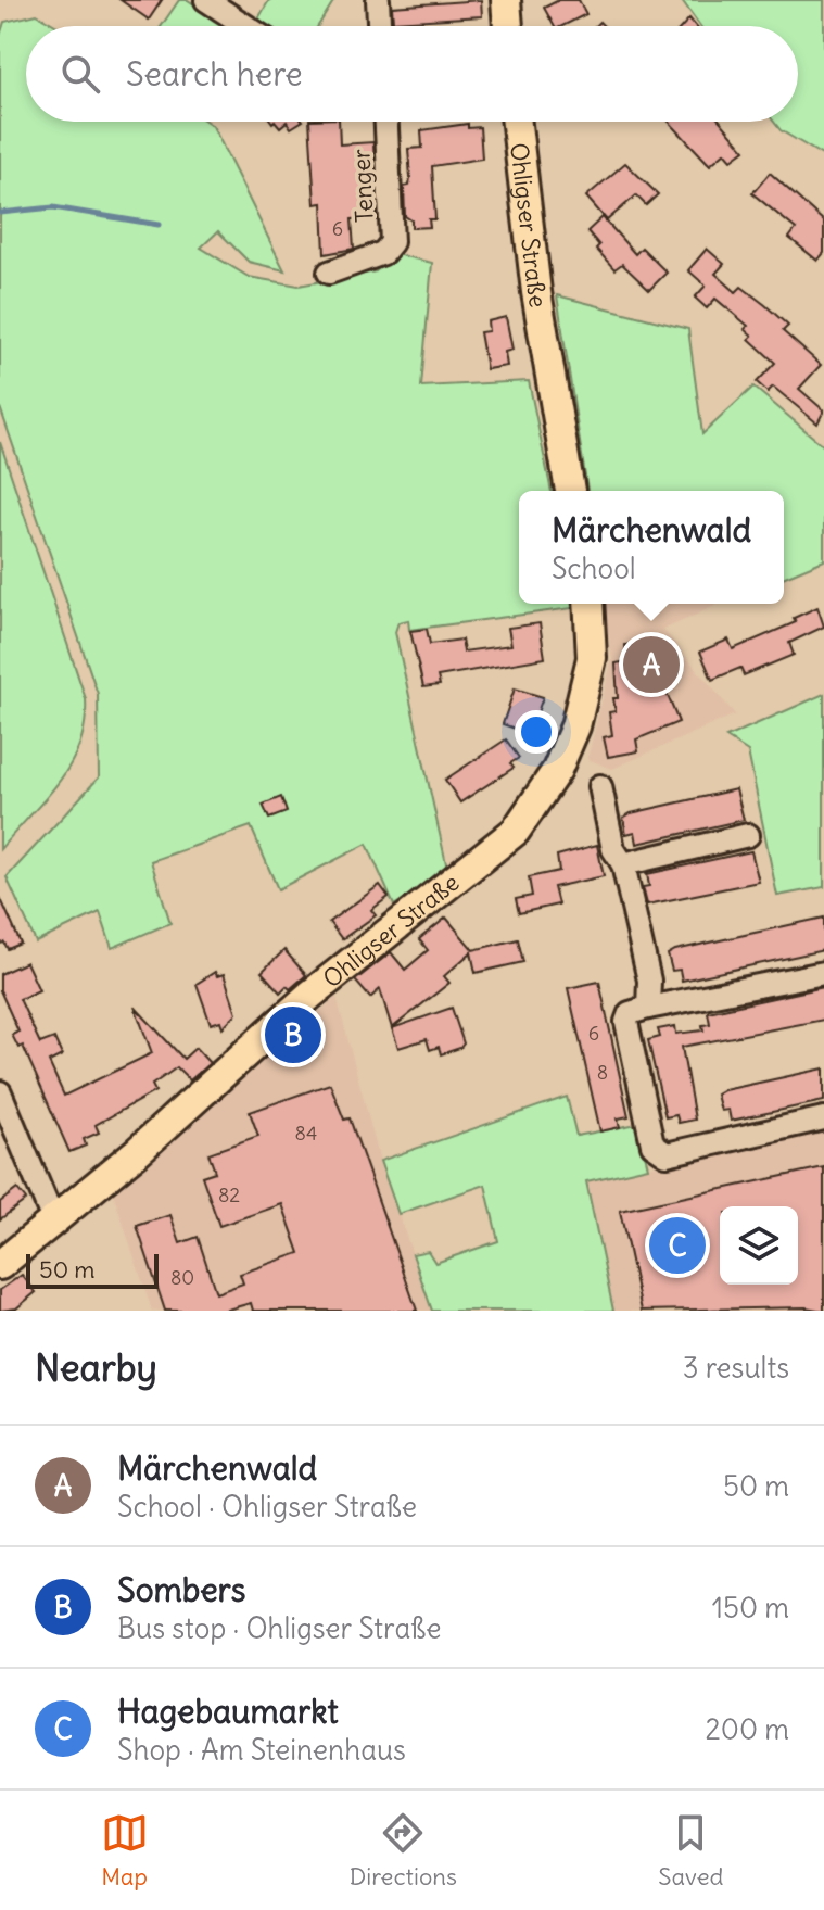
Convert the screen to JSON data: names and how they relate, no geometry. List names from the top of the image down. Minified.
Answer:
{"streets":{"main road":["Ohligser Straße"],"street":["Tenger"]},"house_numbers":["6","6","8","84","82","80"],"scale_bar":"50 m","page":{"search":"Search here","popup":["Märchenwald","School"],"pins":["A","B","C"],"scale":"50 m","heading":["Nearby","3 results"],"list":[{"mark":"A","name":"Märchenwald","note":"School · Ohligser Straße","value":"50 m"},{"mark":"B","name":"Sombers","note":"Bus stop · Ohligser Straße","value":"150 m"},{"mark":"C","name":"Hagebaumarkt","note":"Shop · Am Steinenhaus","value":"200 m"}],"nav":["Map","Directions","Saved"]}}
